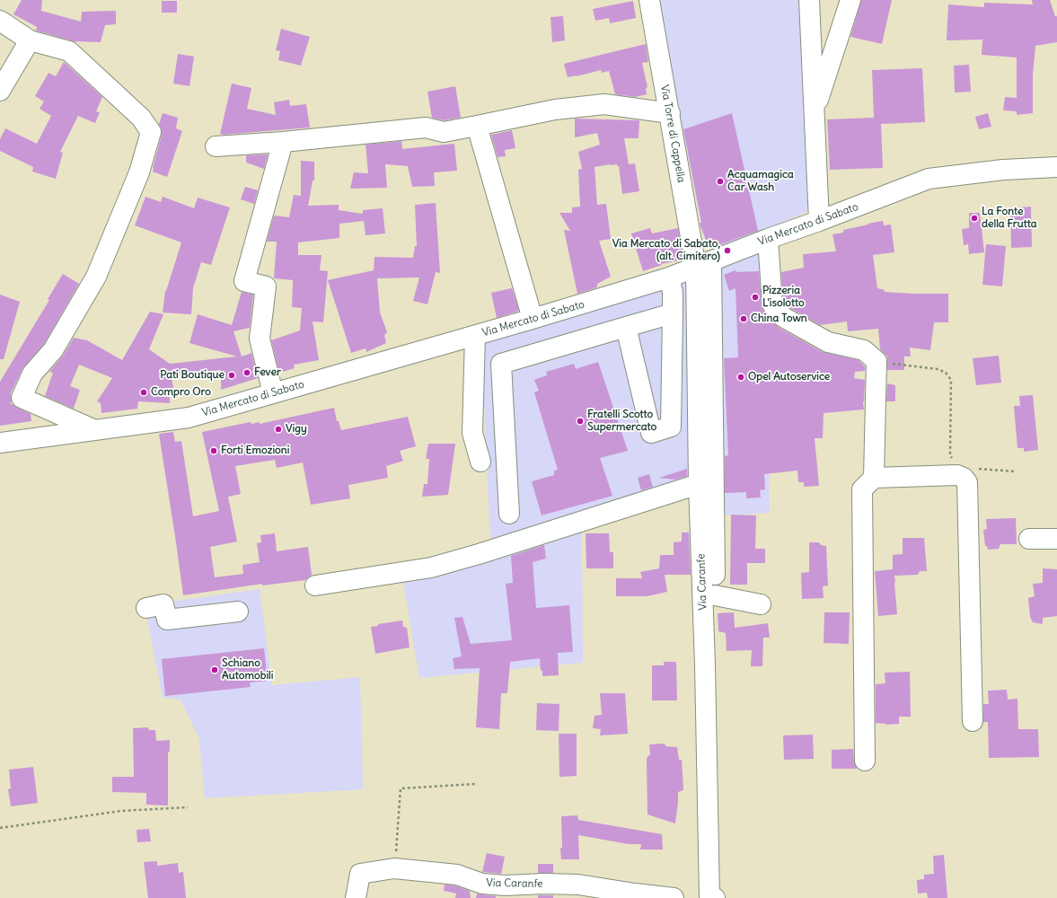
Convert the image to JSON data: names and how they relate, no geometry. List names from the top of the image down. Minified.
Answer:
{"streets":{"street":["Via Torre di Cappella","Via Mercato di Sabato","Via Caranfe"]},"crossings":[["Via Torre di Cappella","Via Mercato di Sabato"],["Via Torre di Cappella","Via Caranfe"],["Via Mercato di Sabato","Via Caranfe"]],"places":["Acquamagica Car Wash","La Fonte della Frutta","Via Mercato di Sabato, (alt. Cimitero)","Pizzeria L'isolotto","China Town","Fever","Pati Boutique","Opel Autoservice","Compro Oro","Fratelli Scotto Supermercato","Vigy","Forti Emozioni","Schiano Automobili"]}
